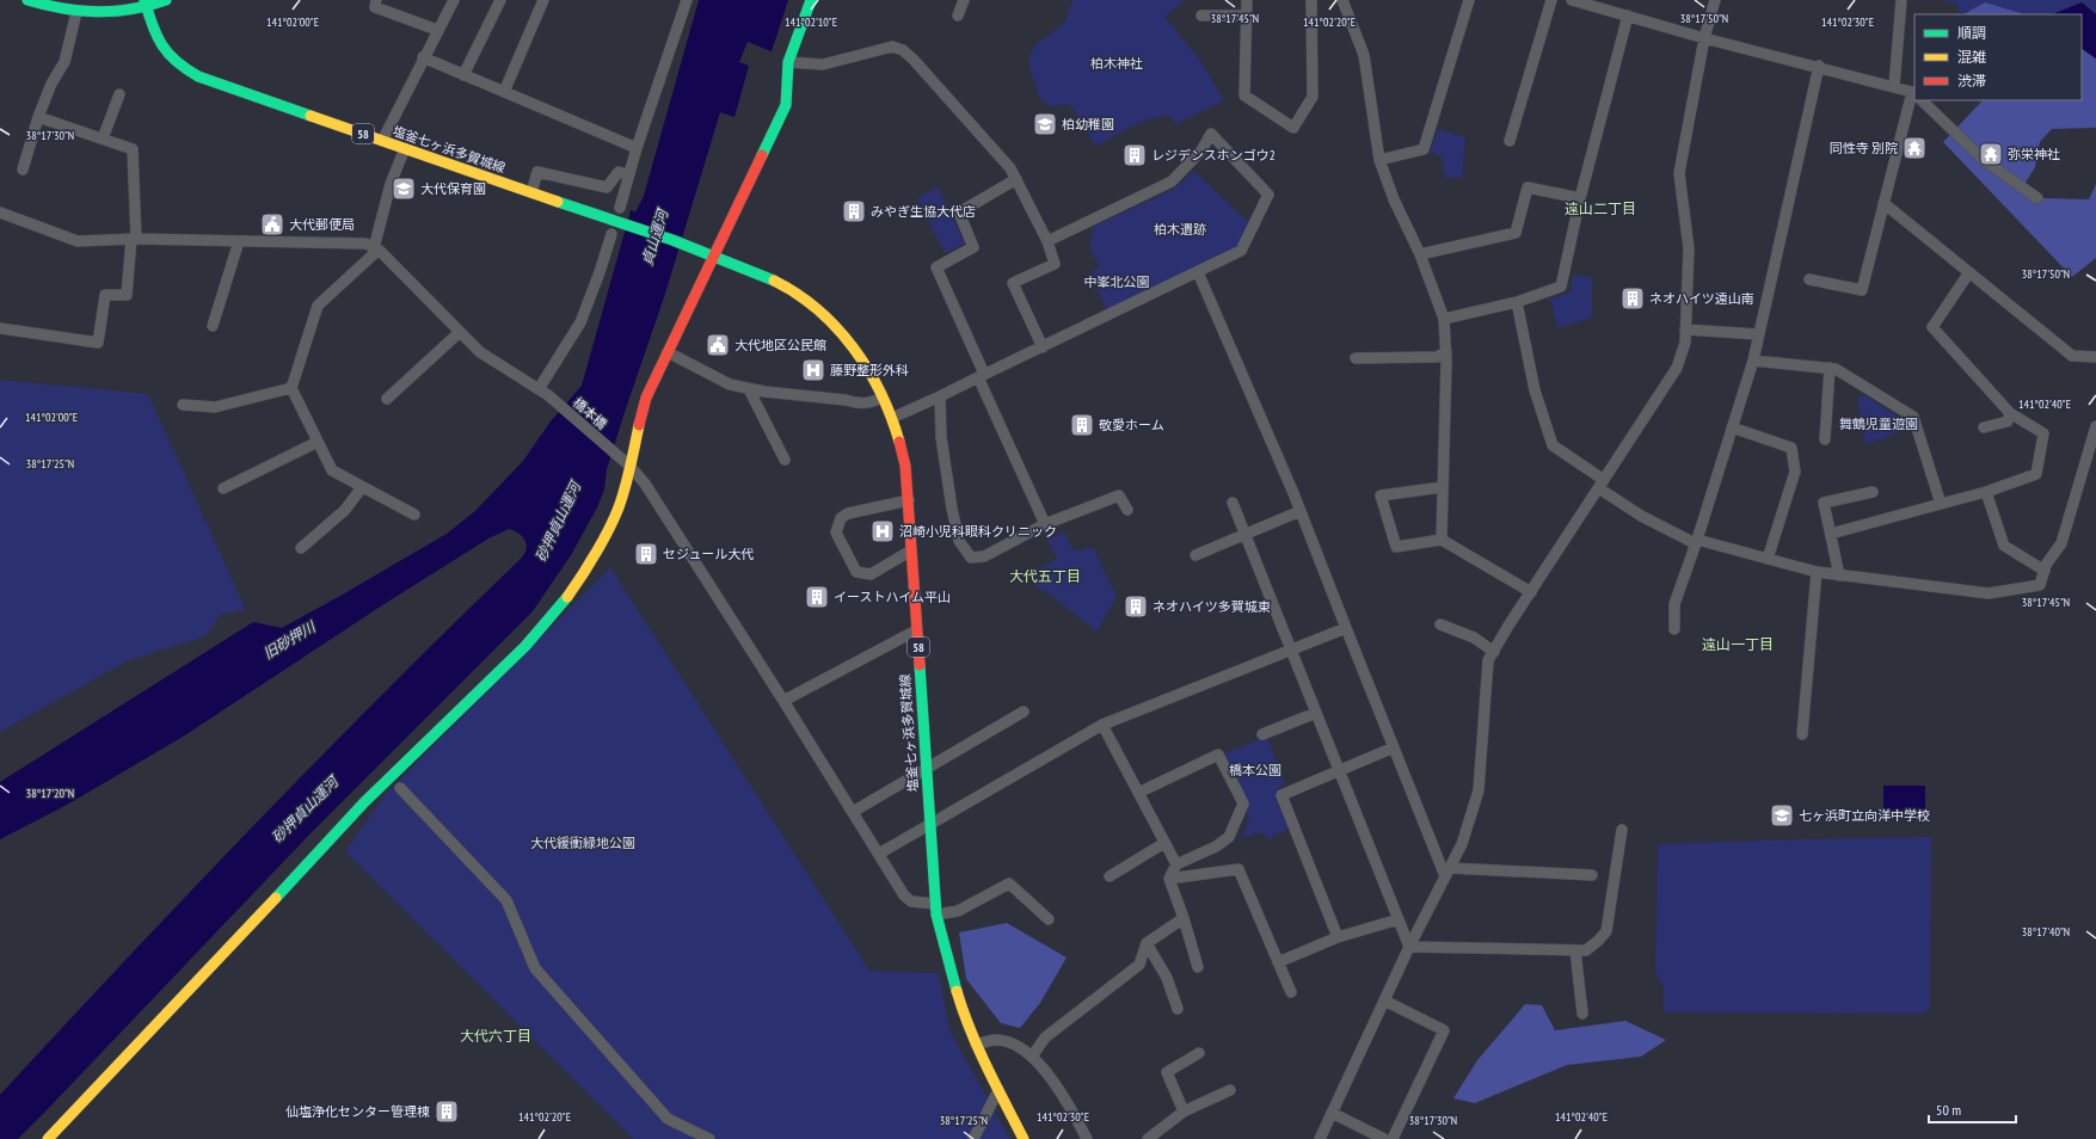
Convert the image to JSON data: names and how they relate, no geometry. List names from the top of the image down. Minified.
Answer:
{"streets":{"main road":["58","塩釜七ヶ浜多賀城線"],"street":["橋本橋"]},"crossings":[["塩釜七ヶ浜多賀城線","橋本橋"]],"districts":["遠山二丁目","大代五丁目","遠山一丁目","大代六丁目"],"water":["貞山運河","砂押貞山運河","旧砂押川"],"parks":["柏木神社","柏木遺跡","中峯北公園","舞鶴児童遊園","橋本公園","大代緩衝緑地公園"],"places":{"school or university":["柏幼稚園","大代保育園","七ヶ浜町立向洋中学校"],"temple":["同性寺 別院","弥栄神社"],"building":["レジデンスホンゴウ2","みやぎ生協大代店","ネオハイツ遠山南","敬愛ホーム","セジュール大代","イーストハイム平山","ネオハイツ多賀城東","仙塩浄化センター管理棟"],"public building":["大代郵便局","大代地区公民館"],"hospital":["藤野整形外科","沼崎小児科眼科クリニック"]},"legend":["順調","混雑","渋滞"],"scale_bar":"50 m","coordinates":["38°17'45\"N","38°17'50\"N","141°02'00\"E","141°02'10\"E","141°02'20\"E","141°02'30\"E","38°17'30\"N","141°02'40\"E","38°17'25\"N","38°17'20\"N","38°17'40\"N"]}
